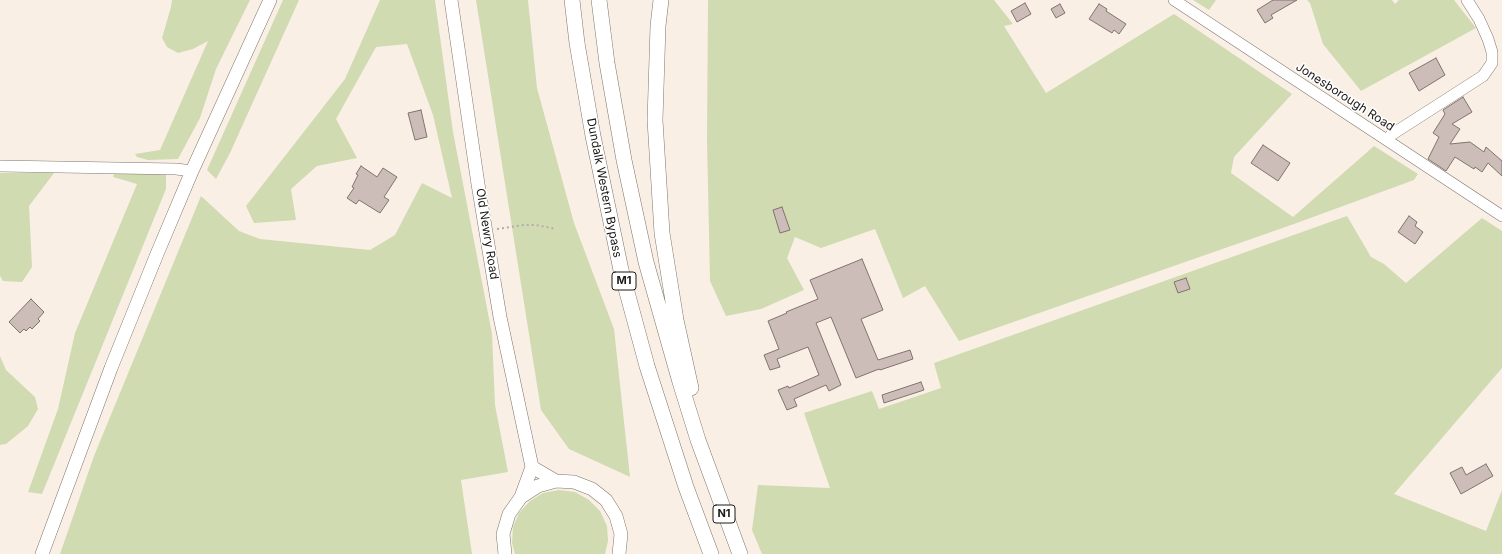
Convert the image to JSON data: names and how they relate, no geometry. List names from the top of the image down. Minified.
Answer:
{"streets":{"highway":["Dundalk Western Bypass","M1","N1"],"main road":["Old Newry Road"],"street":["Jonesborough Road"]},"crossings":[["Dundalk Western Bypass","N1"]]}
